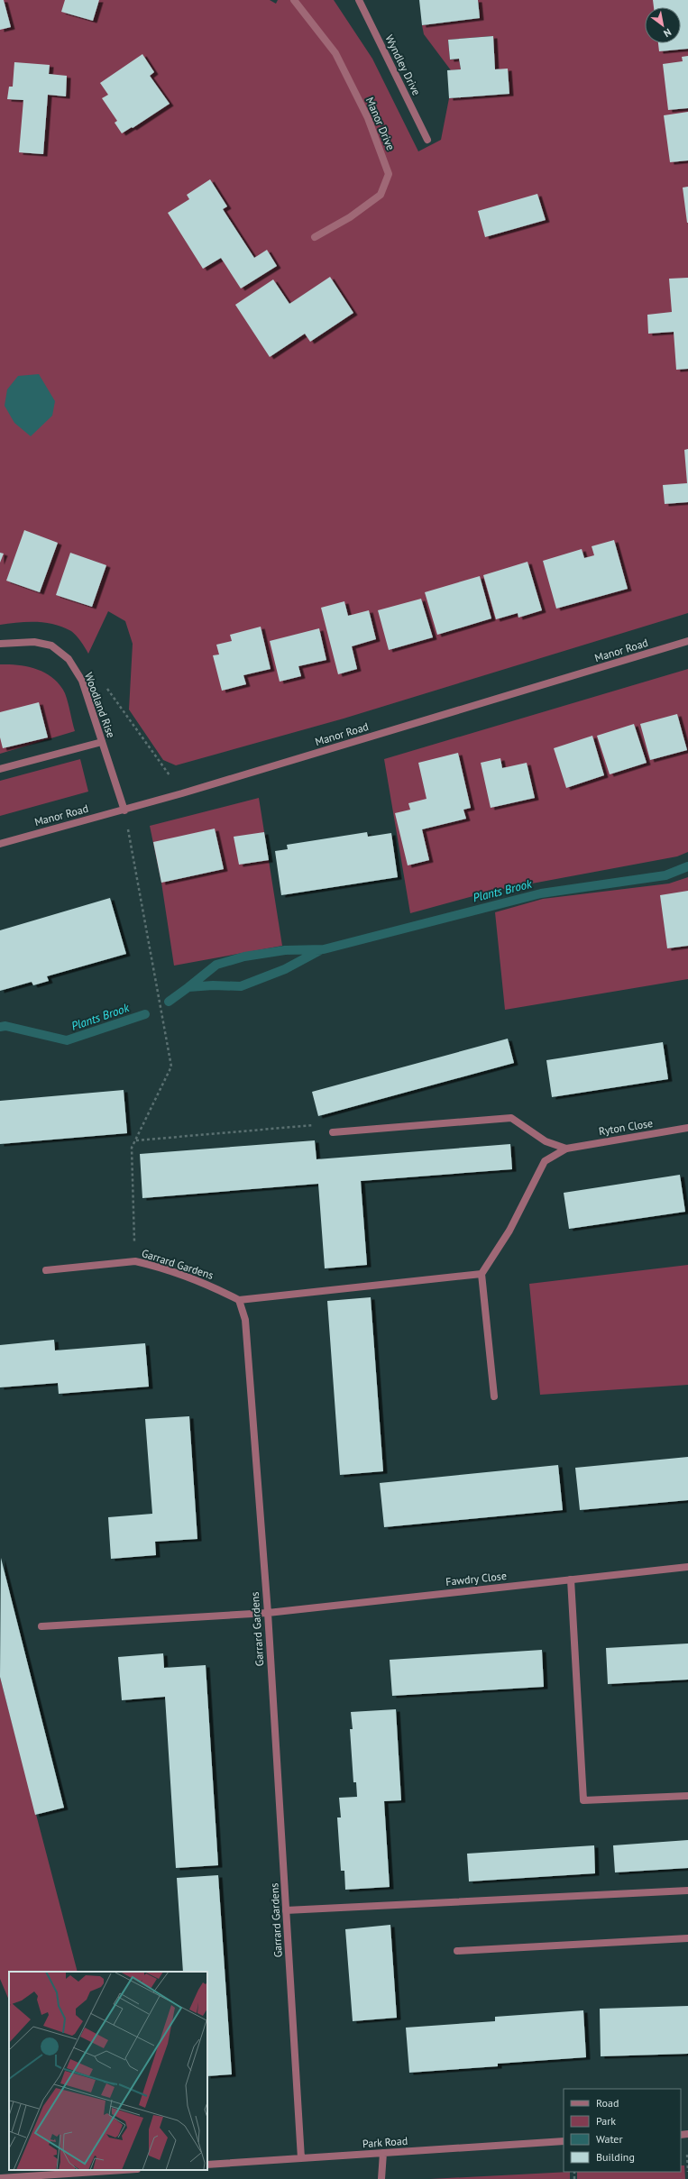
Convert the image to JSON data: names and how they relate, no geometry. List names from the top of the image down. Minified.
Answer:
{"streets":{"street":["Wyndley Drive","Manor Drive","Manor Road","Woodland Rise","Ryton Close","Garrard Gardens","Fawdry Close","Park Road"]},"crossings":[["Manor Road","Woodland Rise"],["Garrard Gardens","Fawdry Close"],["Garrard Gardens","Park Road"]],"water":["Plants Brook"],"legend":["Road","Park","Water","Building"],"north":"bottom right"}
